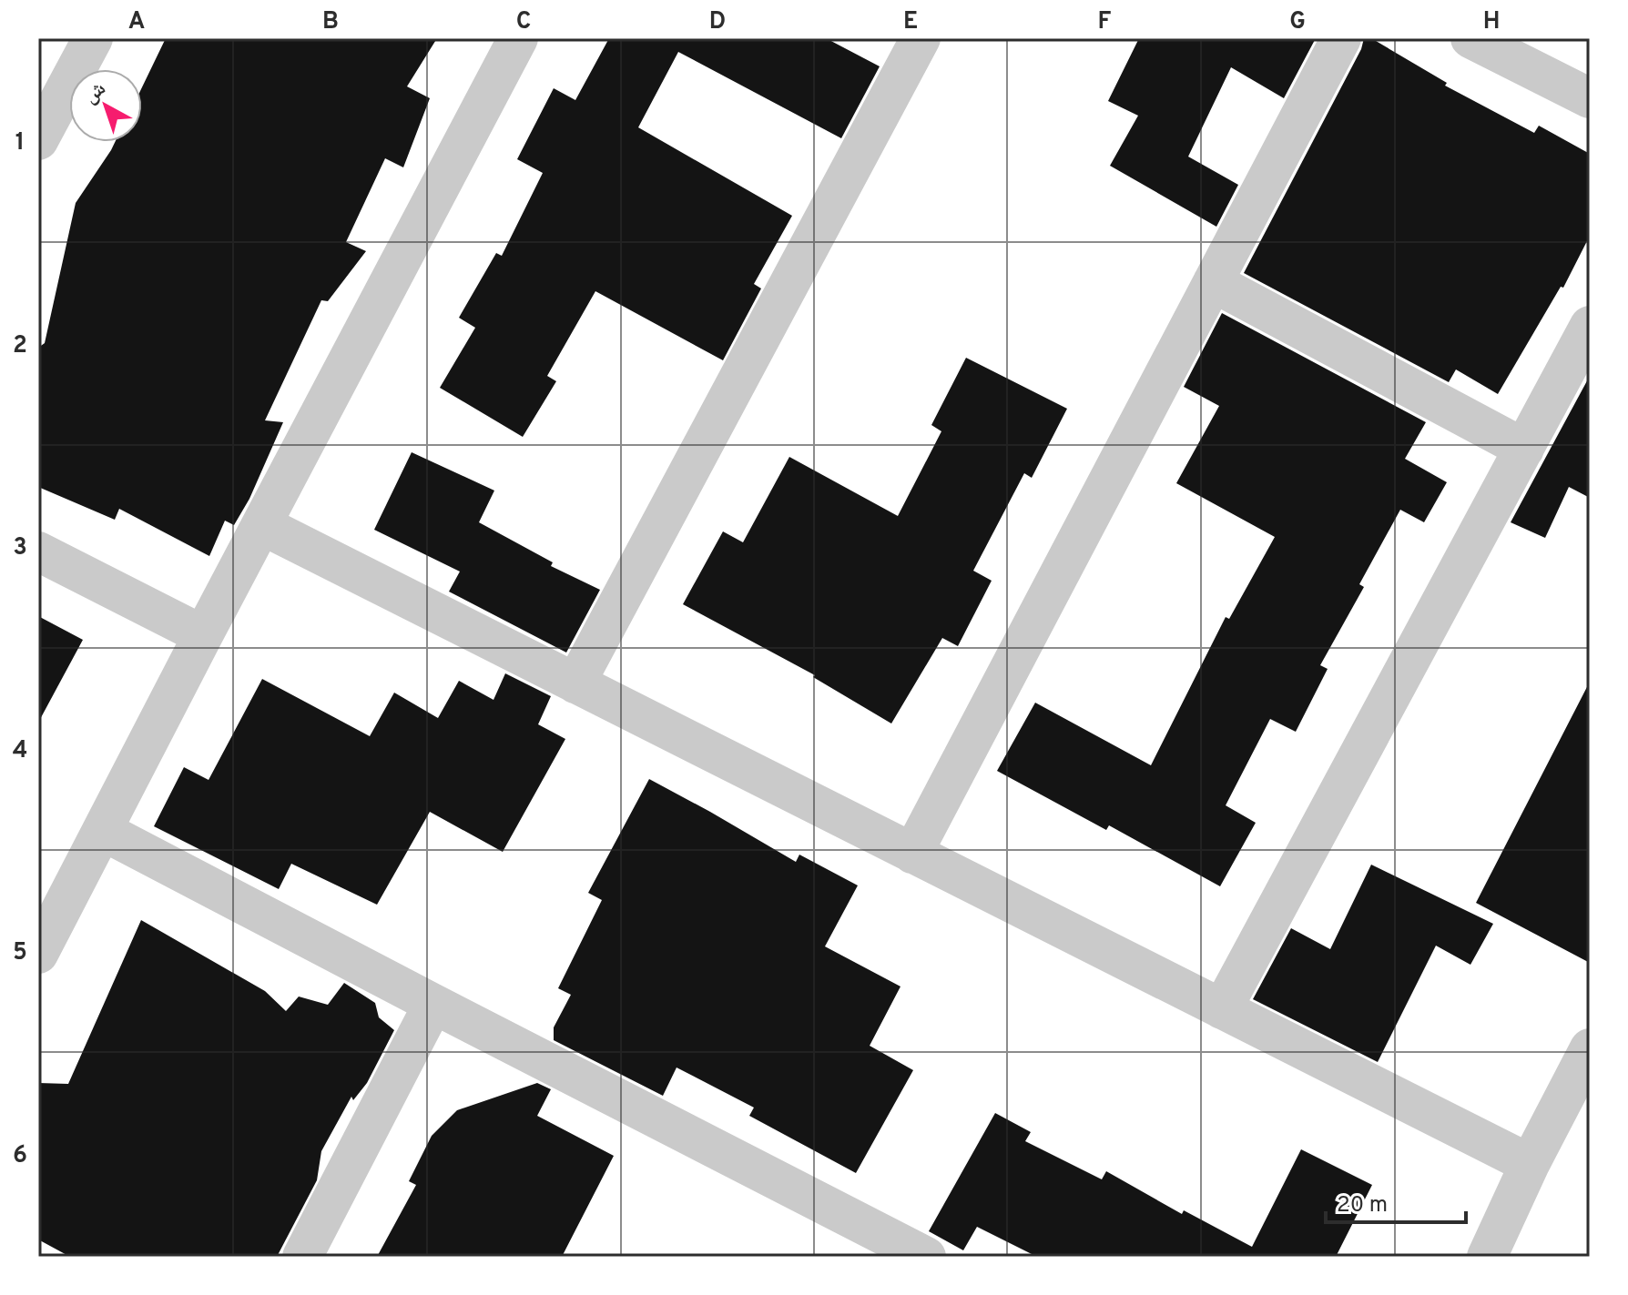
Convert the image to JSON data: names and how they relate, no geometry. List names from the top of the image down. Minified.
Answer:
{"scale_bar":"20 m","north":"top left","grid":{"columns":["A","B","C","D","E","F","G","H"],"rows":["1","2","3","4","5","6"]}}
